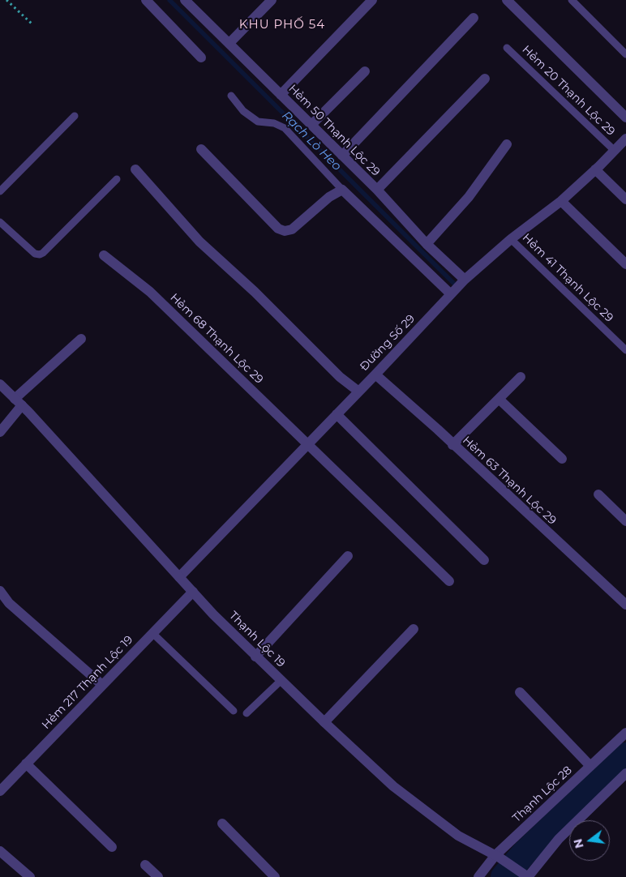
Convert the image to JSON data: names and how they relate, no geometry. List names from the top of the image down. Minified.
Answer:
{"streets":{"street":["Hẻm 50 Thạnh Lộc 29","Hẻm 68 Thạnh Lộc 29","Đường Số 29","Hẻm 63 Thạnh Lộc 29","Thạnh Lộc 19","Hẻm 217 Thạnh Lộc 19","Thạnh Lộc 28"],"lane":["Hẻm 20 Thạnh Lộc 29","Hẻm 41 Thạnh Lộc 29"]},"crossings":[["Hẻm 20 Thạnh Lộc 29","Đường Số 29"],["Hẻm 50 Thạnh Lộc 29","Đường Số 29"],["Hẻm 41 Thạnh Lộc 29","Đường Số 29"],["Hẻm 68 Thạnh Lộc 29","Đường Số 29"],["Đường Số 29","Hẻm 63 Thạnh Lộc 29"],["Đường Số 29","Thạnh Lộc 19"],["Thạnh Lộc 19","Hẻm 217 Thạnh Lộc 19"],["Thạnh Lộc 19","Thạnh Lộc 28"]],"districts":["KHU PHỐ 54"],"water":["Rạch Lò Heo"],"north":"left"}
